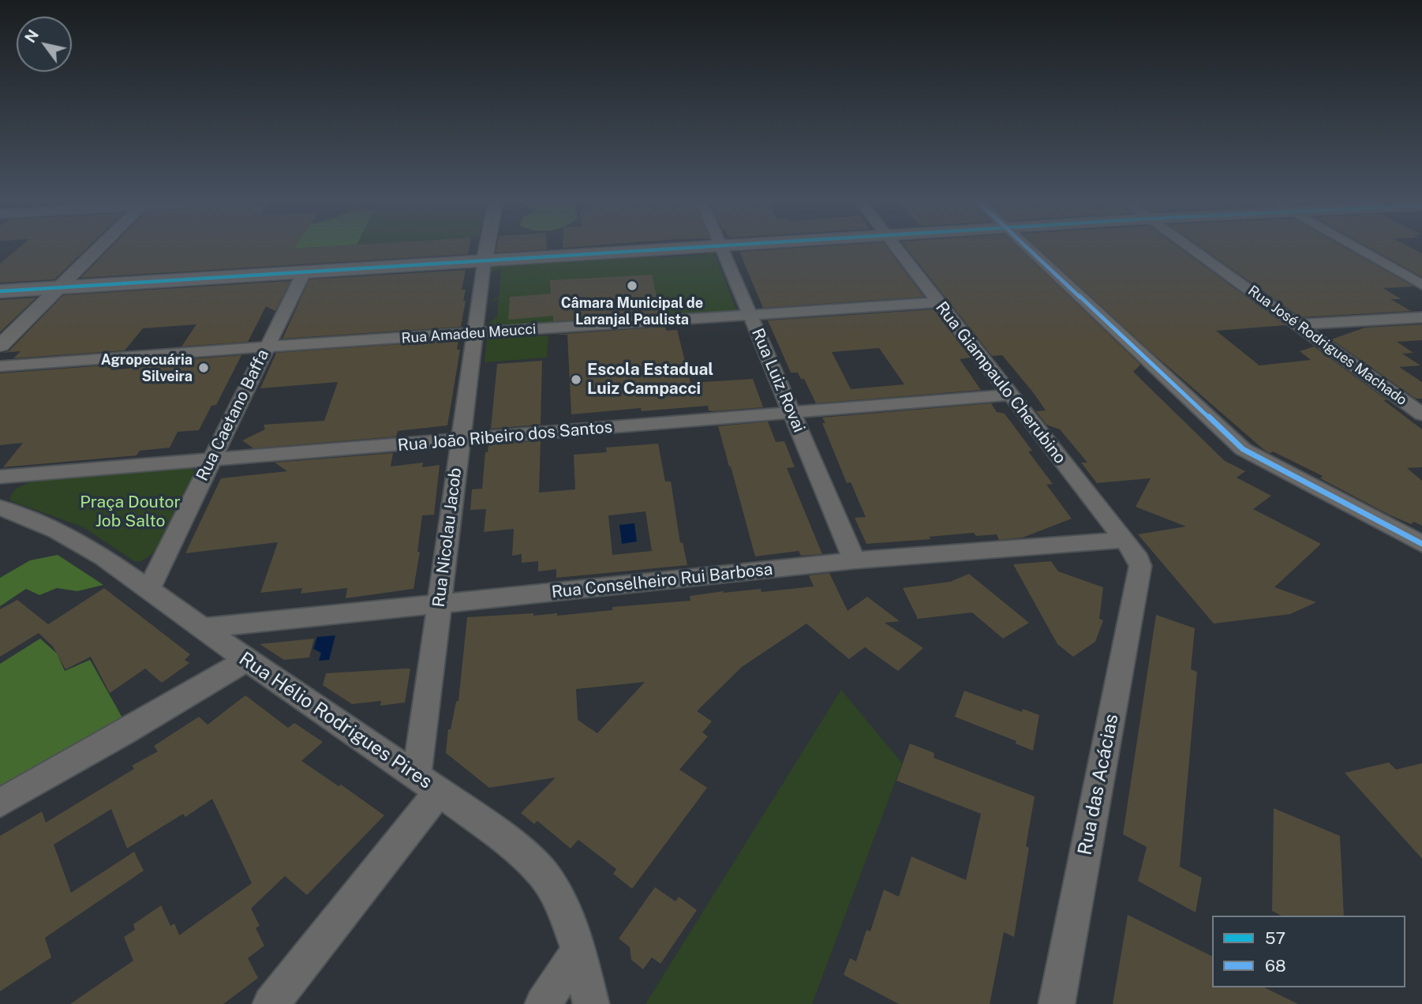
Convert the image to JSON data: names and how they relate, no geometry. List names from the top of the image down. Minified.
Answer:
{"streets":{"street":["Rua Amadeu Meucci","Rua José Rodrigues Machado","Rua Luiz Rovai","Rua Giampaulo Cherubino","Rua Caetano Baffa","Rua João Ribeiro dos Santos","Rua Nicolau Jacob","Rua Conselheiro Rui Barbosa","Rua Hélio Rodrigues Pires","Rua das Acácias"]},"crossings":[["Rua Amadeu Meucci","Rua Luiz Rovai"],["Rua Amadeu Meucci","Rua Giampaulo Cherubino"],["Rua Amadeu Meucci","Rua Caetano Baffa"],["Rua Amadeu Meucci","Rua Nicolau Jacob"],["Rua Luiz Rovai","Rua João Ribeiro dos Santos"],["Rua Luiz Rovai","Rua Conselheiro Rui Barbosa"],["Rua Giampaulo Cherubino","Rua João Ribeiro dos Santos"],["Rua Giampaulo Cherubino","Rua Conselheiro Rui Barbosa"],["Rua Giampaulo Cherubino","Rua das Acácias"],["Rua Caetano Baffa","Rua João Ribeiro dos Santos"],["Rua Caetano Baffa","Rua Hélio Rodrigues Pires"],["Rua João Ribeiro dos Santos","Rua Nicolau Jacob"],["Rua Nicolau Jacob","Rua Conselheiro Rui Barbosa"],["Rua Nicolau Jacob","Rua Hélio Rodrigues Pires"],["Rua Conselheiro Rui Barbosa","Rua Hélio Rodrigues Pires"]],"parks":["Praça Doutor Job Salto"],"places":["Câmara Municipal de Laranjal Paulista","Agropecuária Silveira","Escola Estadual Luiz Campacci"],"lines":["transit line 57","transit line 68"],"legend":["57","68"],"north":"top left"}
